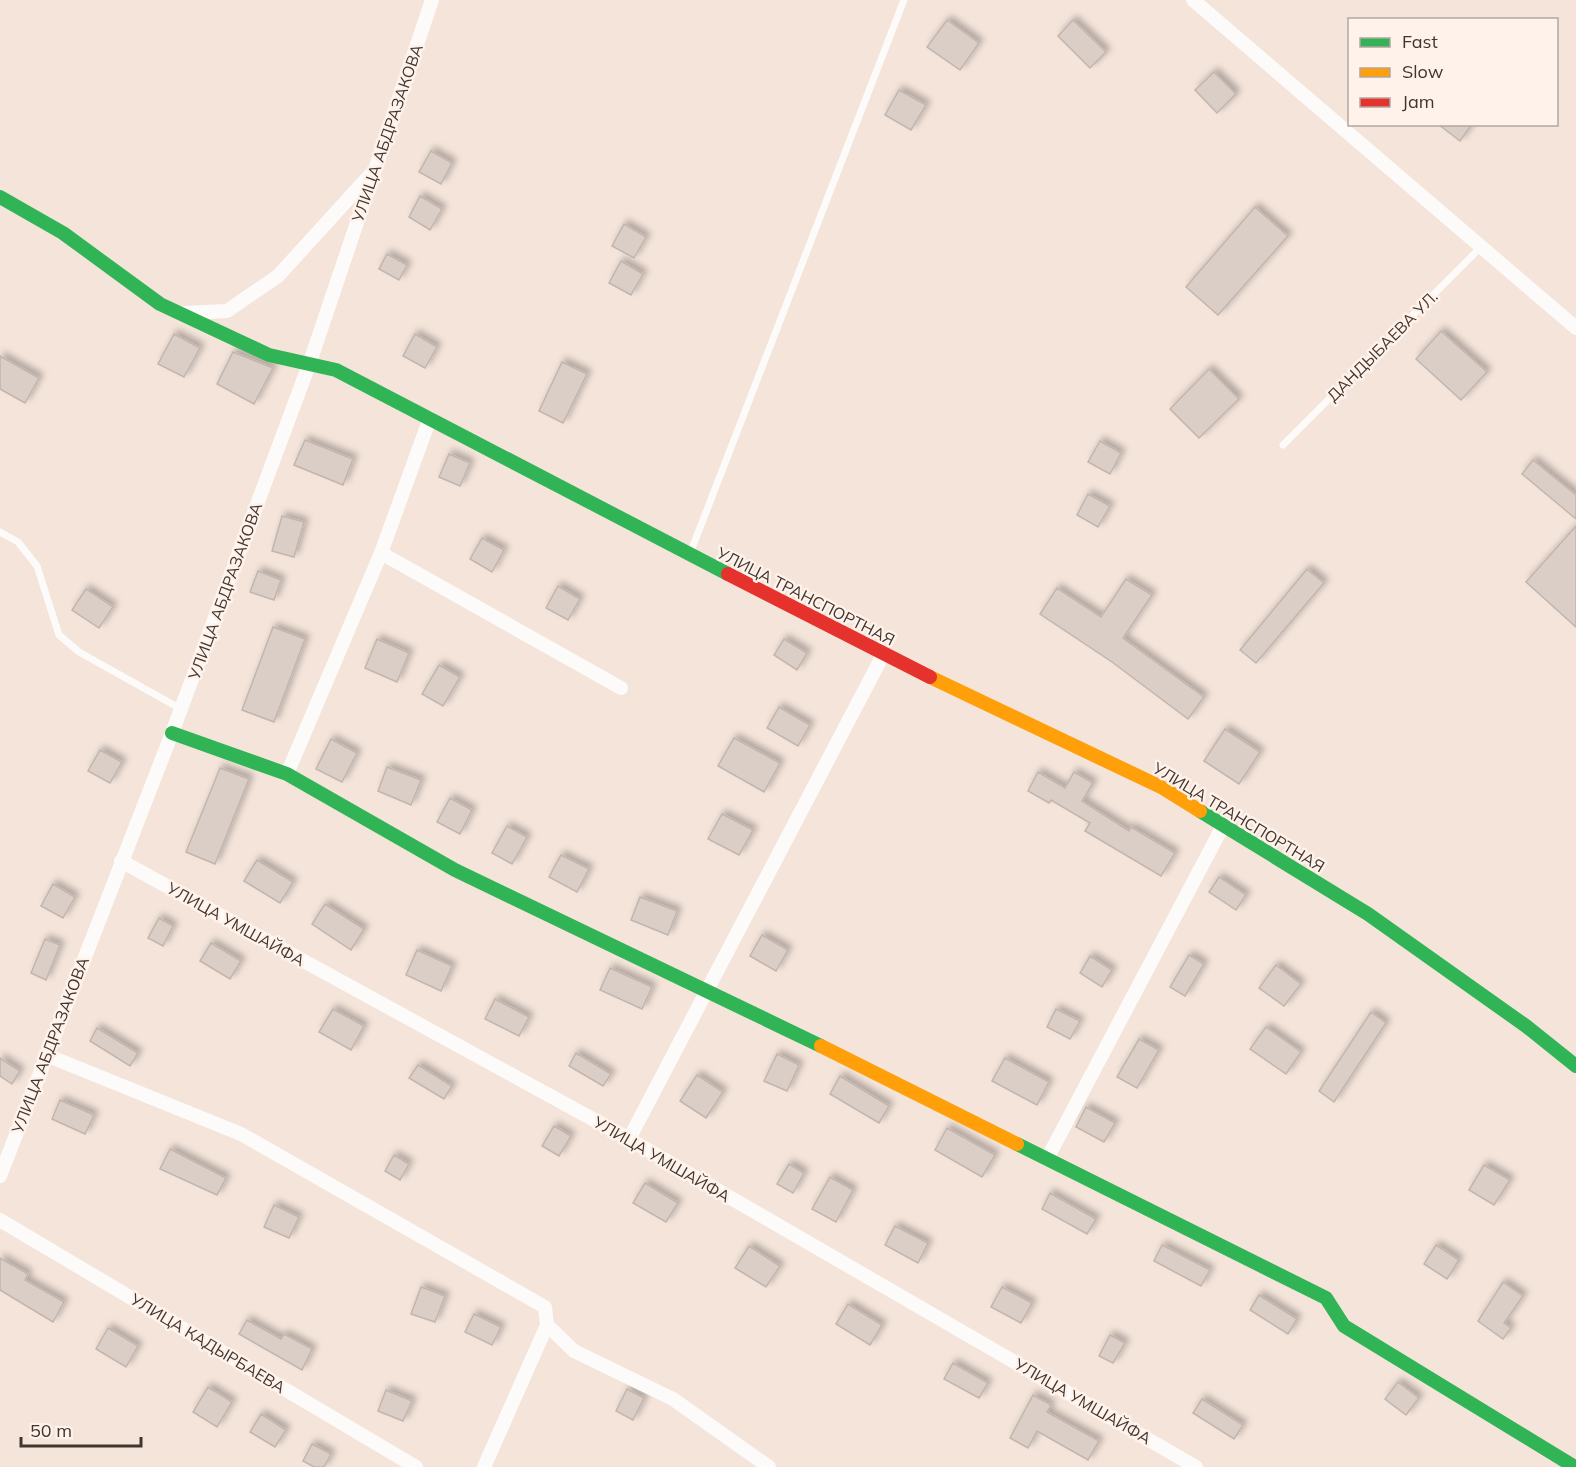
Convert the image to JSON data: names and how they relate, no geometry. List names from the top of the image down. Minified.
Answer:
{"streets":{"street":["УЛИЦА АБДРАЗАКОВА","УЛИЦА ТРАНСПОРТНАЯ","УЛИЦА УМШАЙФА","УЛИЦА КАДЫРБАЕВА"],"lane":["ДАНДЫБАЕВА УЛ."]},"crossings":[["УЛИЦА АБДРАЗАКОВА","УЛИЦА ТРАНСПОРТНАЯ"],["УЛИЦА АБДРАЗАКОВА","УЛИЦА УМШАЙФА"]],"legend":["Fast","Slow","Jam"],"scale_bar":"50 m"}
